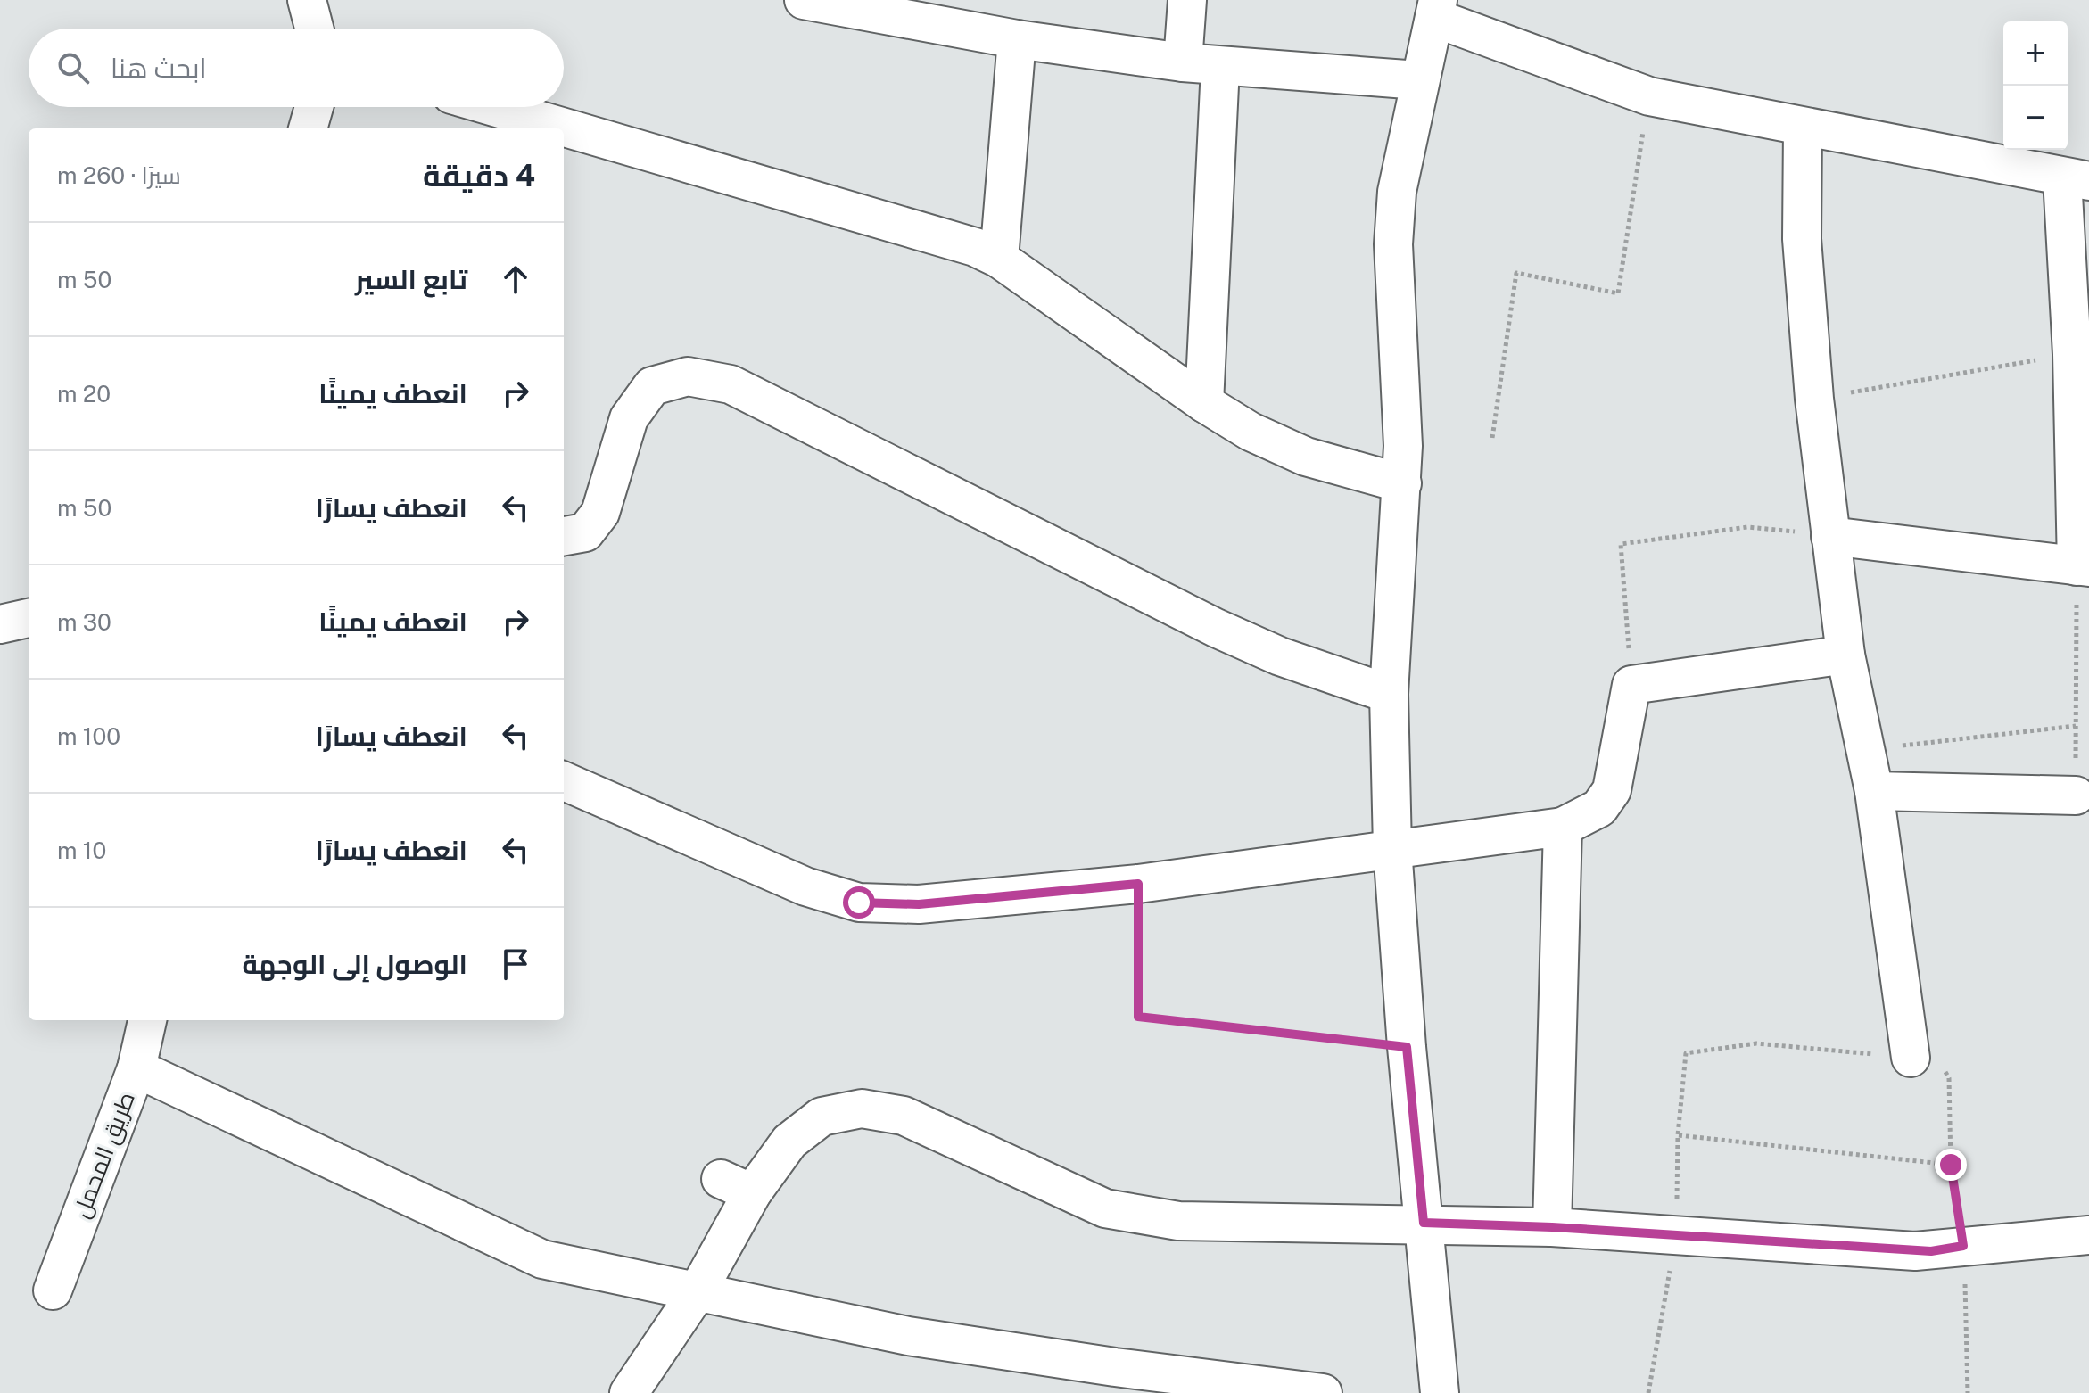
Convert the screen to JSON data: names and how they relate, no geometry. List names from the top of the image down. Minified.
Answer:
{"streets":{"street":["طريق المحمل"]},"page":{"map_buttons":["+","−"],"search":"ابحث هنا","heading":["4 دقيقة","سيرًا · 260 m"],"list":[["تابع السير","50 m"],["انعطف يمينًا","20 m"],["انعطف يسارًا","50 m"],["انعطف يمينًا","30 m"],["انعطف يسارًا","100 m"],["انعطف يسارًا","10 m"],"الوصول إلى الوجهة"]}}
